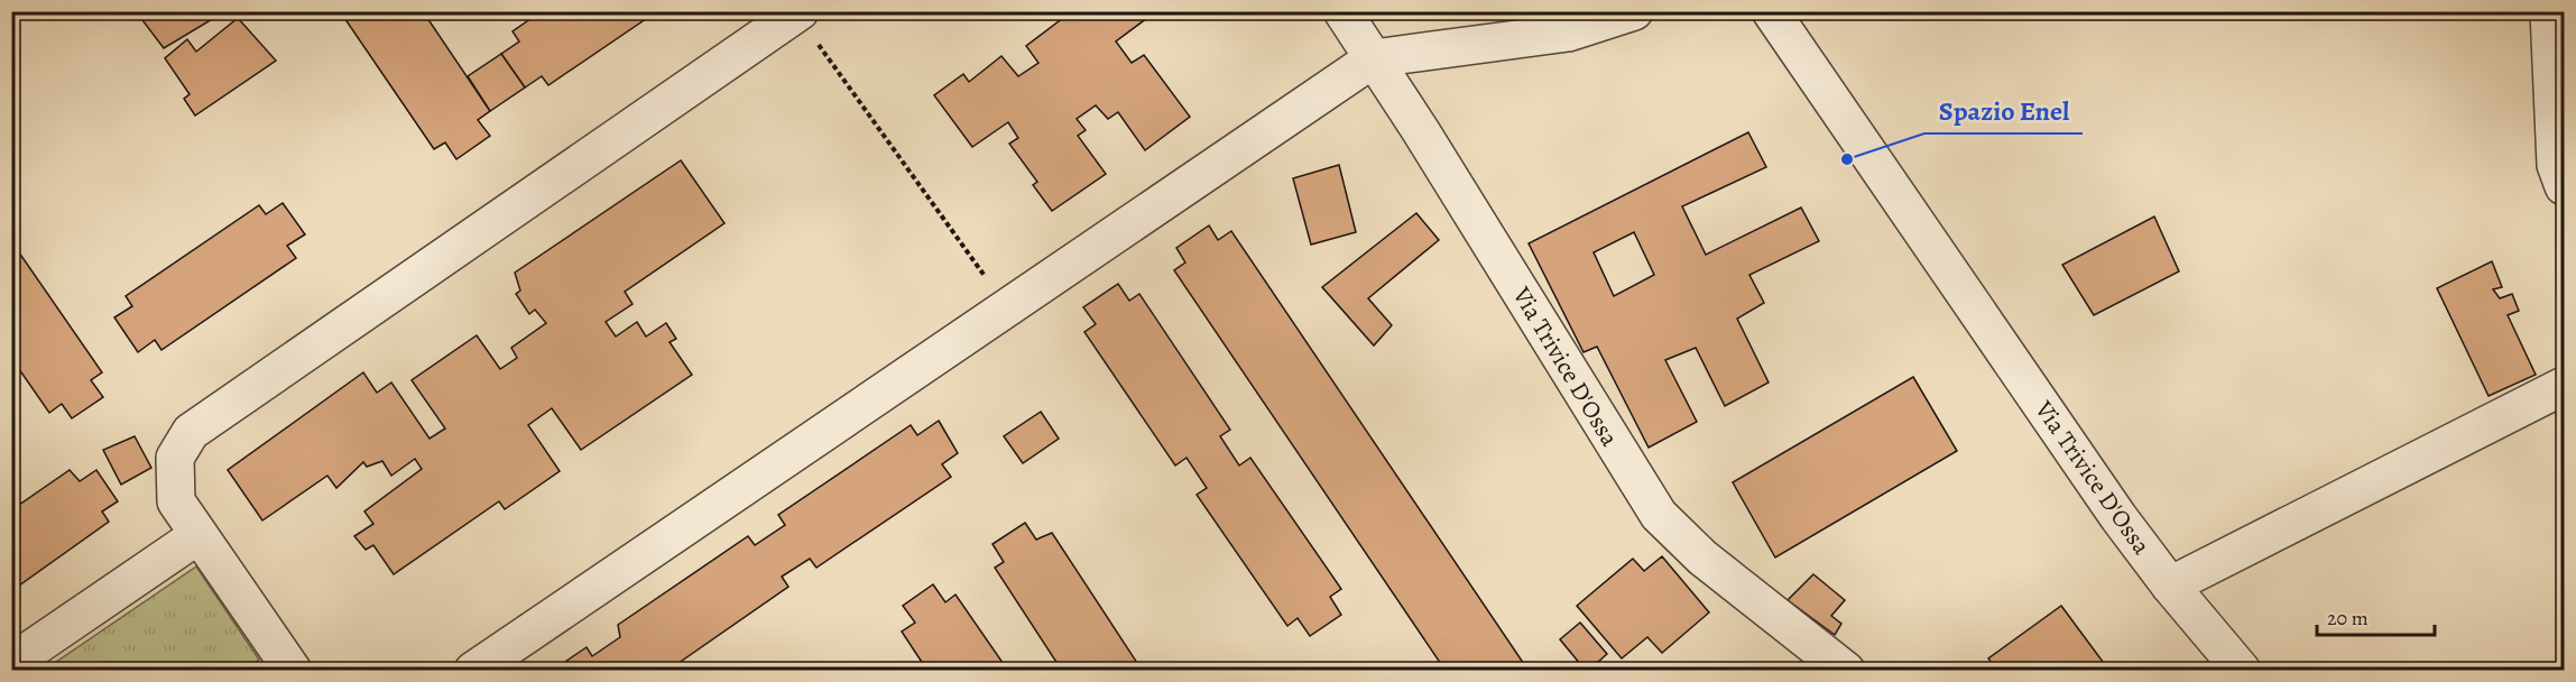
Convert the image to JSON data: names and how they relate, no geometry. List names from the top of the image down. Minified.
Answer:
{"streets":{"street":["Via Trivice D'Ossa"]},"places":["Spazio Enel"],"scale_bar":"20 m"}
